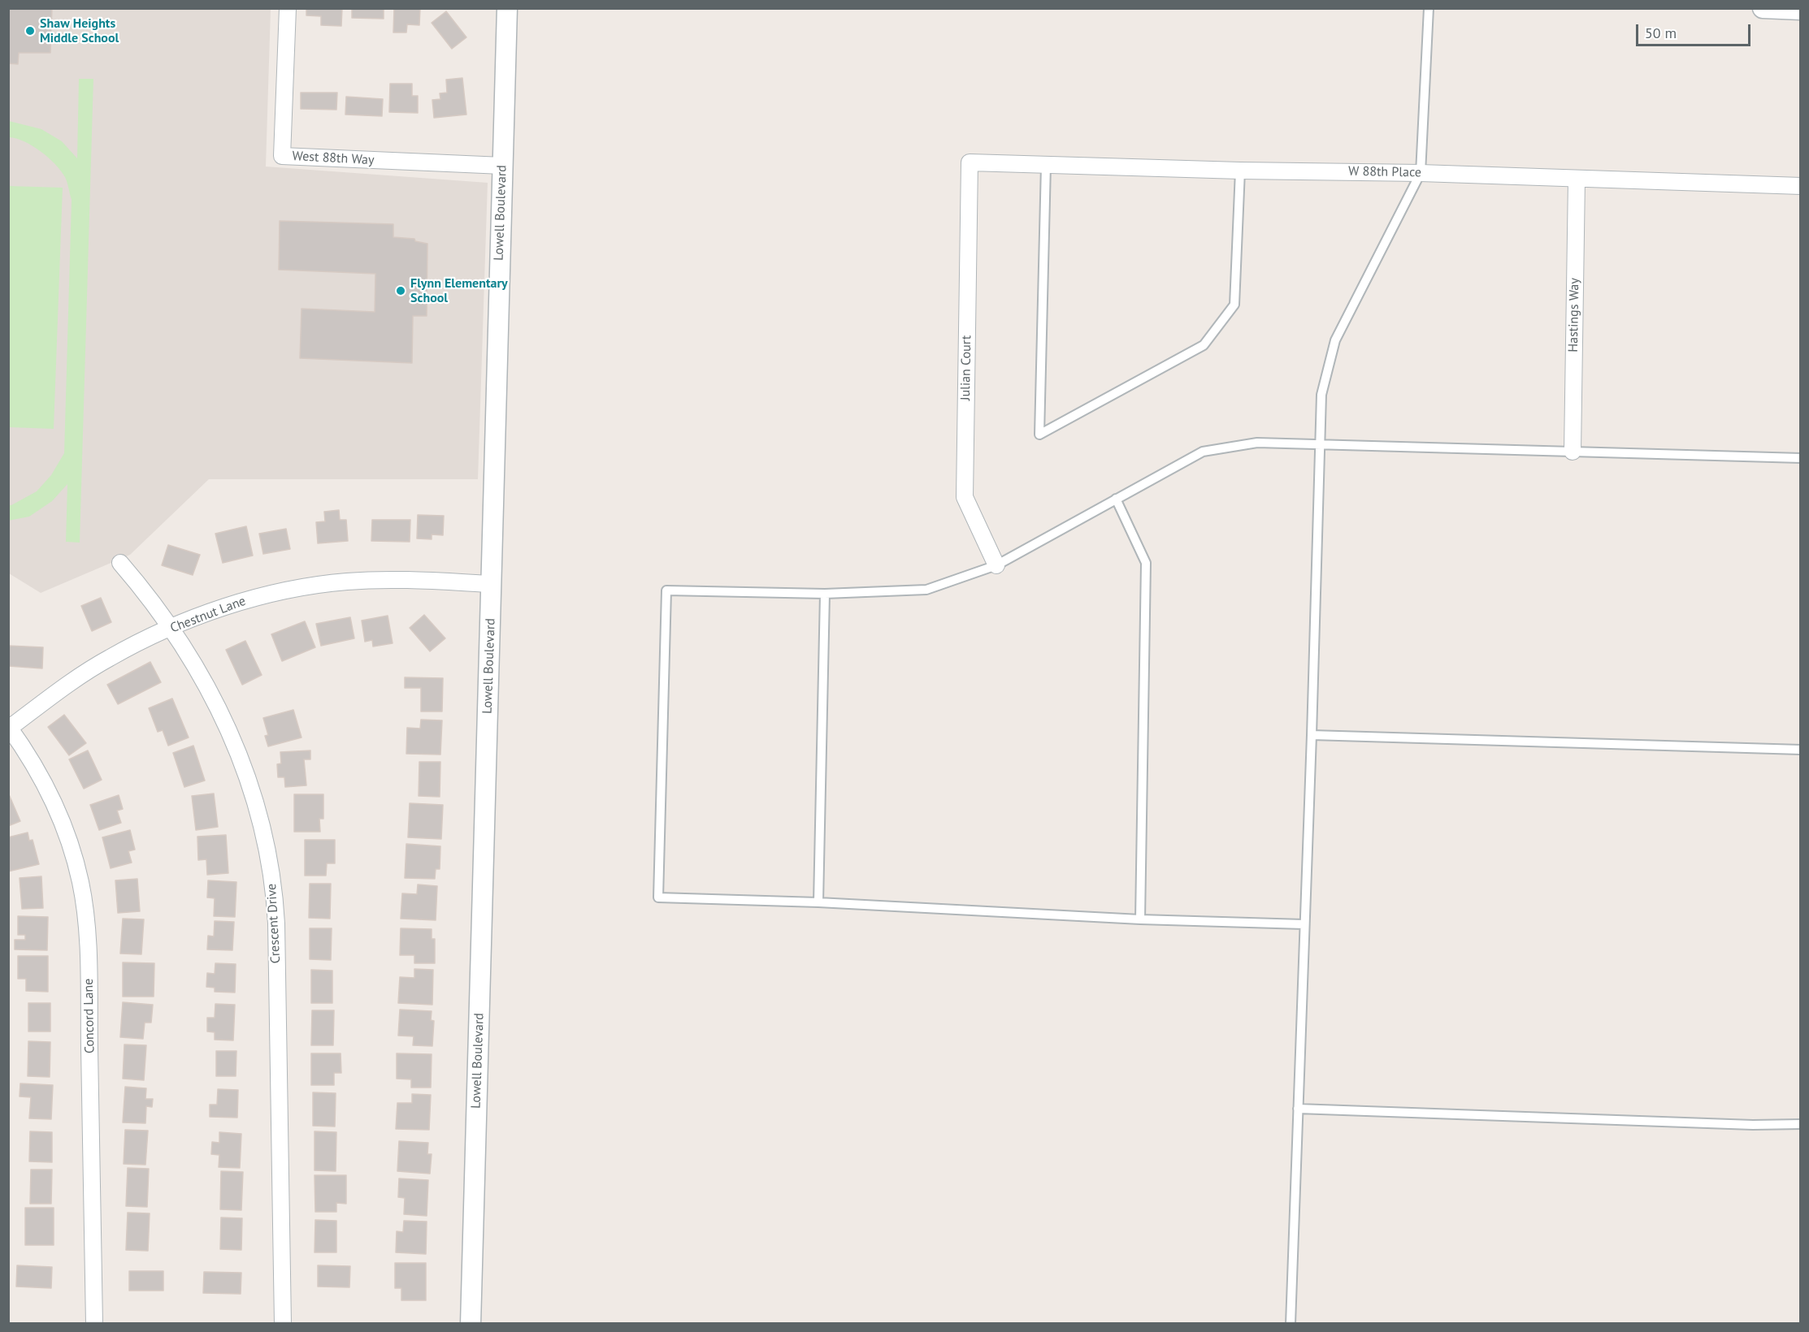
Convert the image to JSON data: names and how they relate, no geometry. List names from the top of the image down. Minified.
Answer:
{"streets":{"street":["West 88th Way","W 88th Place","Lowell Boulevard","Hastings Way","Julian Court","Chestnut Lane","Crescent Drive","Concord Lane"]},"crossings":[["West 88th Way","Lowell Boulevard"],["W 88th Place","Hastings Way"],["W 88th Place","Julian Court"],["Lowell Boulevard","Chestnut Lane"],["Chestnut Lane","Crescent Drive"],["Chestnut Lane","Concord Lane"]],"places":["Shaw Heights Middle School","Flynn Elementary School"],"scale_bar":"50 m"}
